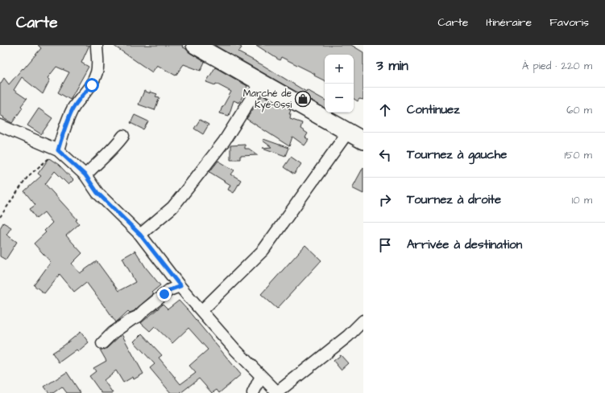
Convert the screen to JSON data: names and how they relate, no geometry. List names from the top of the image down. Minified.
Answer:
{"places":{"shop":["Marché de Kyé-Ossi"]},"page":{"header":"Carte","nav":["Carte","Itinéraire","Favoris"],"heading":["3 min","À pied · 220 m"],"map_buttons":["+","−"],"list":[["Continuez","60 m"],["Tournez à gauche","150 m"],["Tournez à droite","10 m"],"Arrivée à destination"]}}
